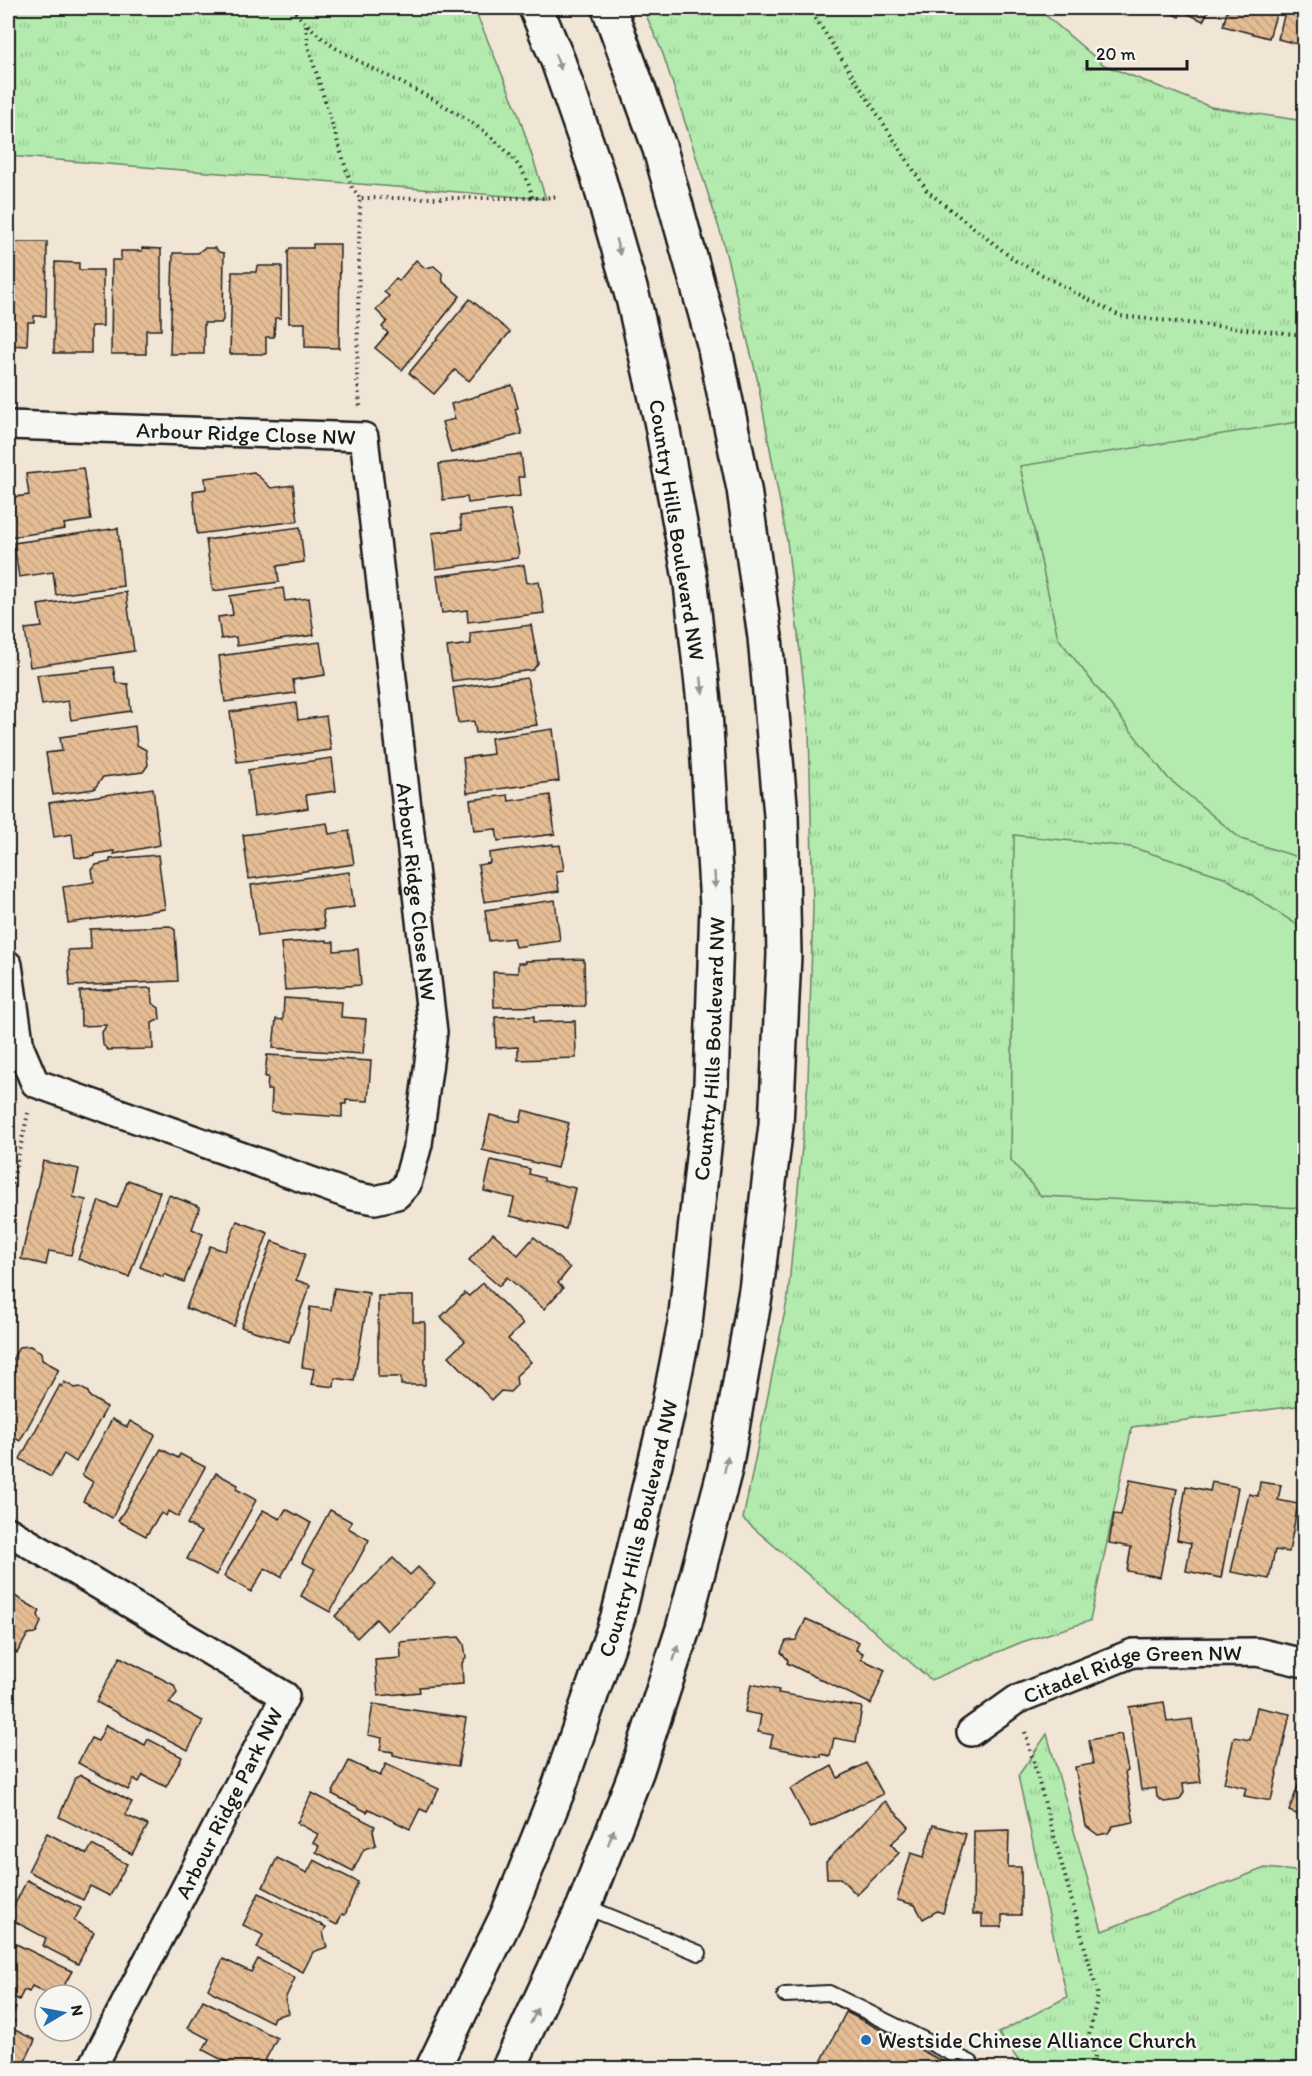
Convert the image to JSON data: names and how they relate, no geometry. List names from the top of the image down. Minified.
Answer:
{"streets":{"main road":["Country Hills Boulevard NW"],"street":["Arbour Ridge Close NW","Citadel Ridge Green NW","Arbour Ridge Park NW"]},"places":["Westside Chinese Alliance Church"],"scale_bar":"20 m","north":"right"}
